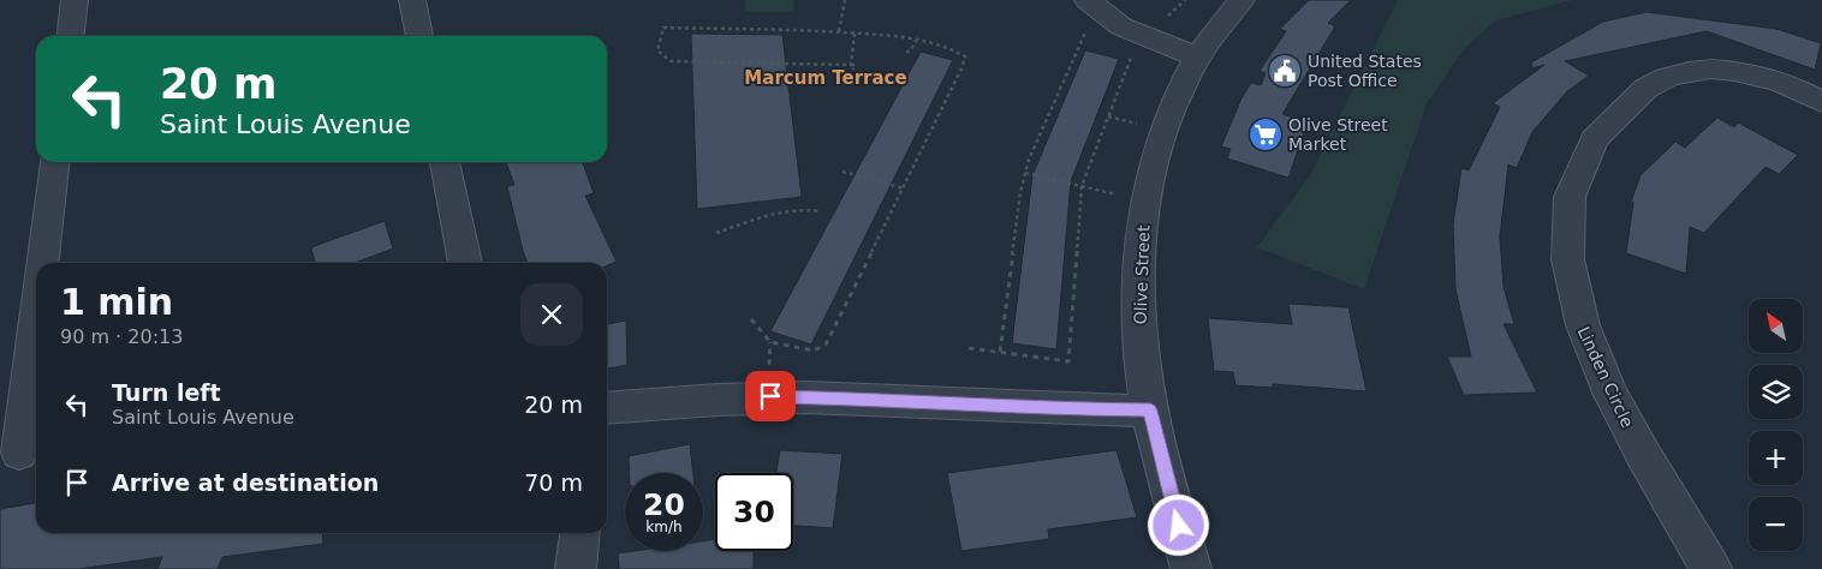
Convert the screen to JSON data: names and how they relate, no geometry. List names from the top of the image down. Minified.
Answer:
{"streets":{"street":["Olive Street","Linden Circle"]},"districts":["Marcum Terrace"],"places":{"public building":["United States Post Office"],"supermarket":["Olive Street Market"]},"north":"top left","page":{"turn":["20 m","Saint Louis Avenue"],"heading":["1 min","90 m · 20:13"],"map_buttons":["+","−"],"list":[{"name":"Turn left","note":"Saint Louis Avenue","value":"20 m"},{"name":"Arrive at destination","value":"70 m"}],"speed":"20 km/h","limit":"30"}}
